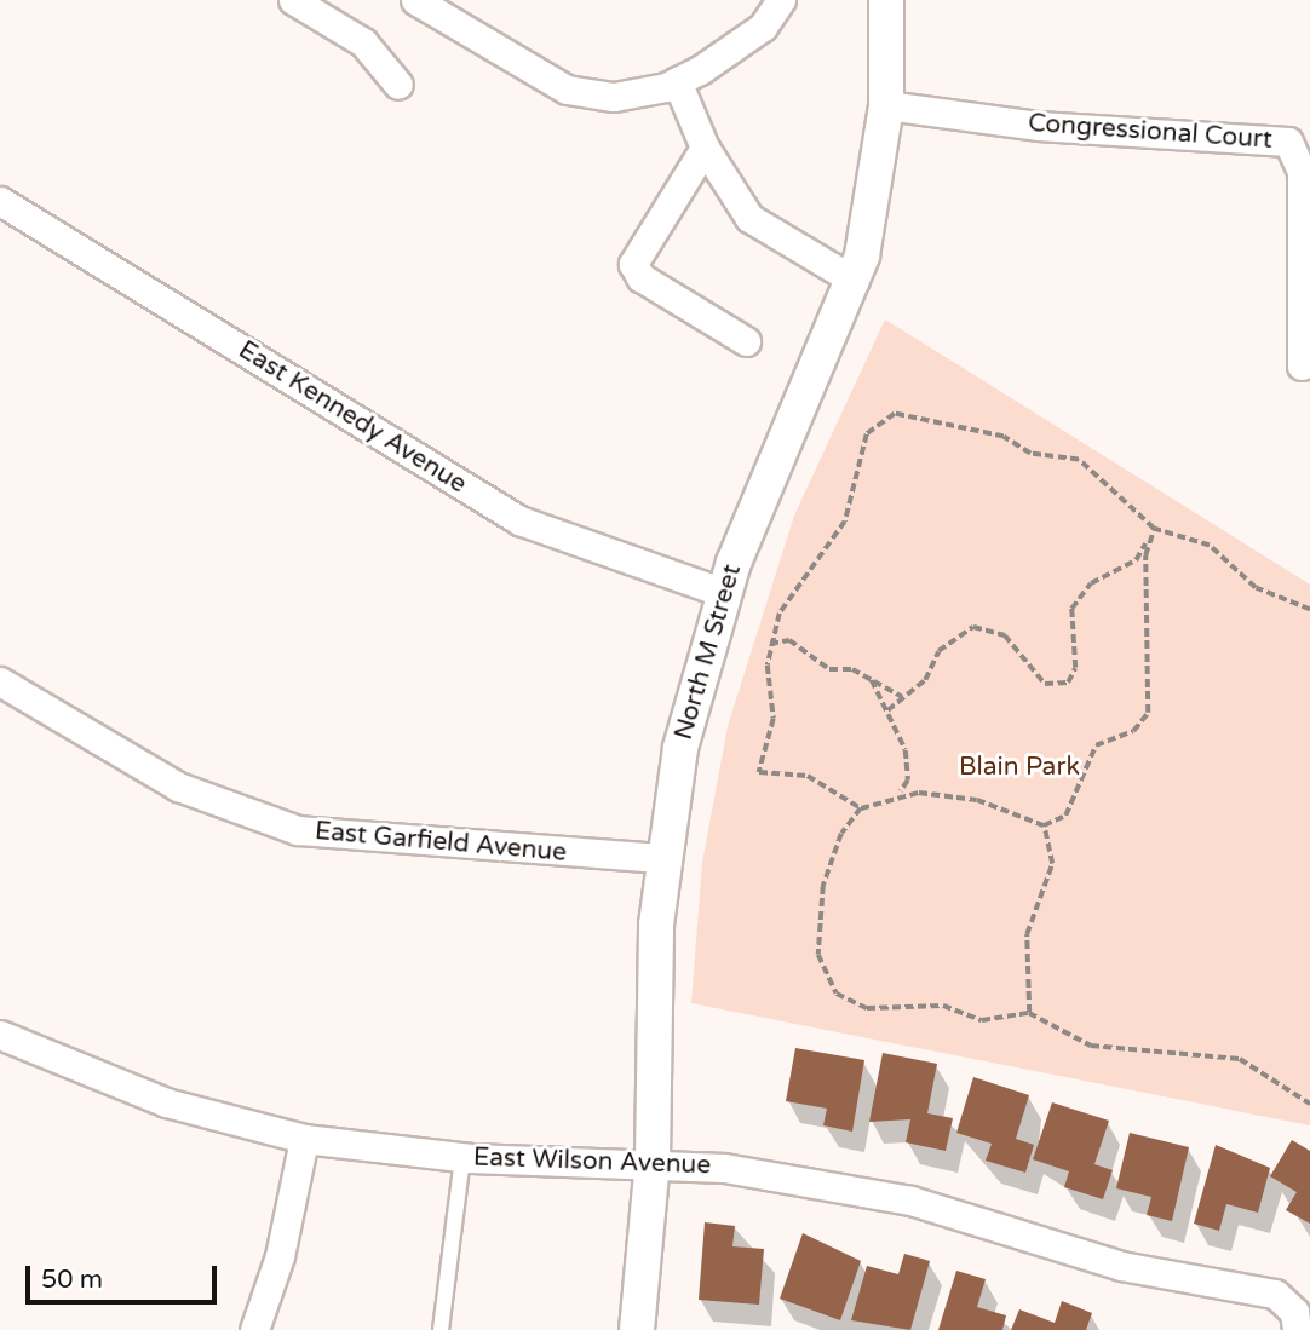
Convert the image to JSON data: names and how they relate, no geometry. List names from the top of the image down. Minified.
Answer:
{"streets":{"street":["Congressional Court","East Kennedy Avenue","North M Street","East Garfield Avenue","East Wilson Avenue"]},"crossings":[["Congressional Court","North M Street"],["East Kennedy Avenue","North M Street"],["North M Street","East Garfield Avenue"],["North M Street","East Wilson Avenue"]],"parks":["Blain Park"],"scale_bar":"50 m"}
